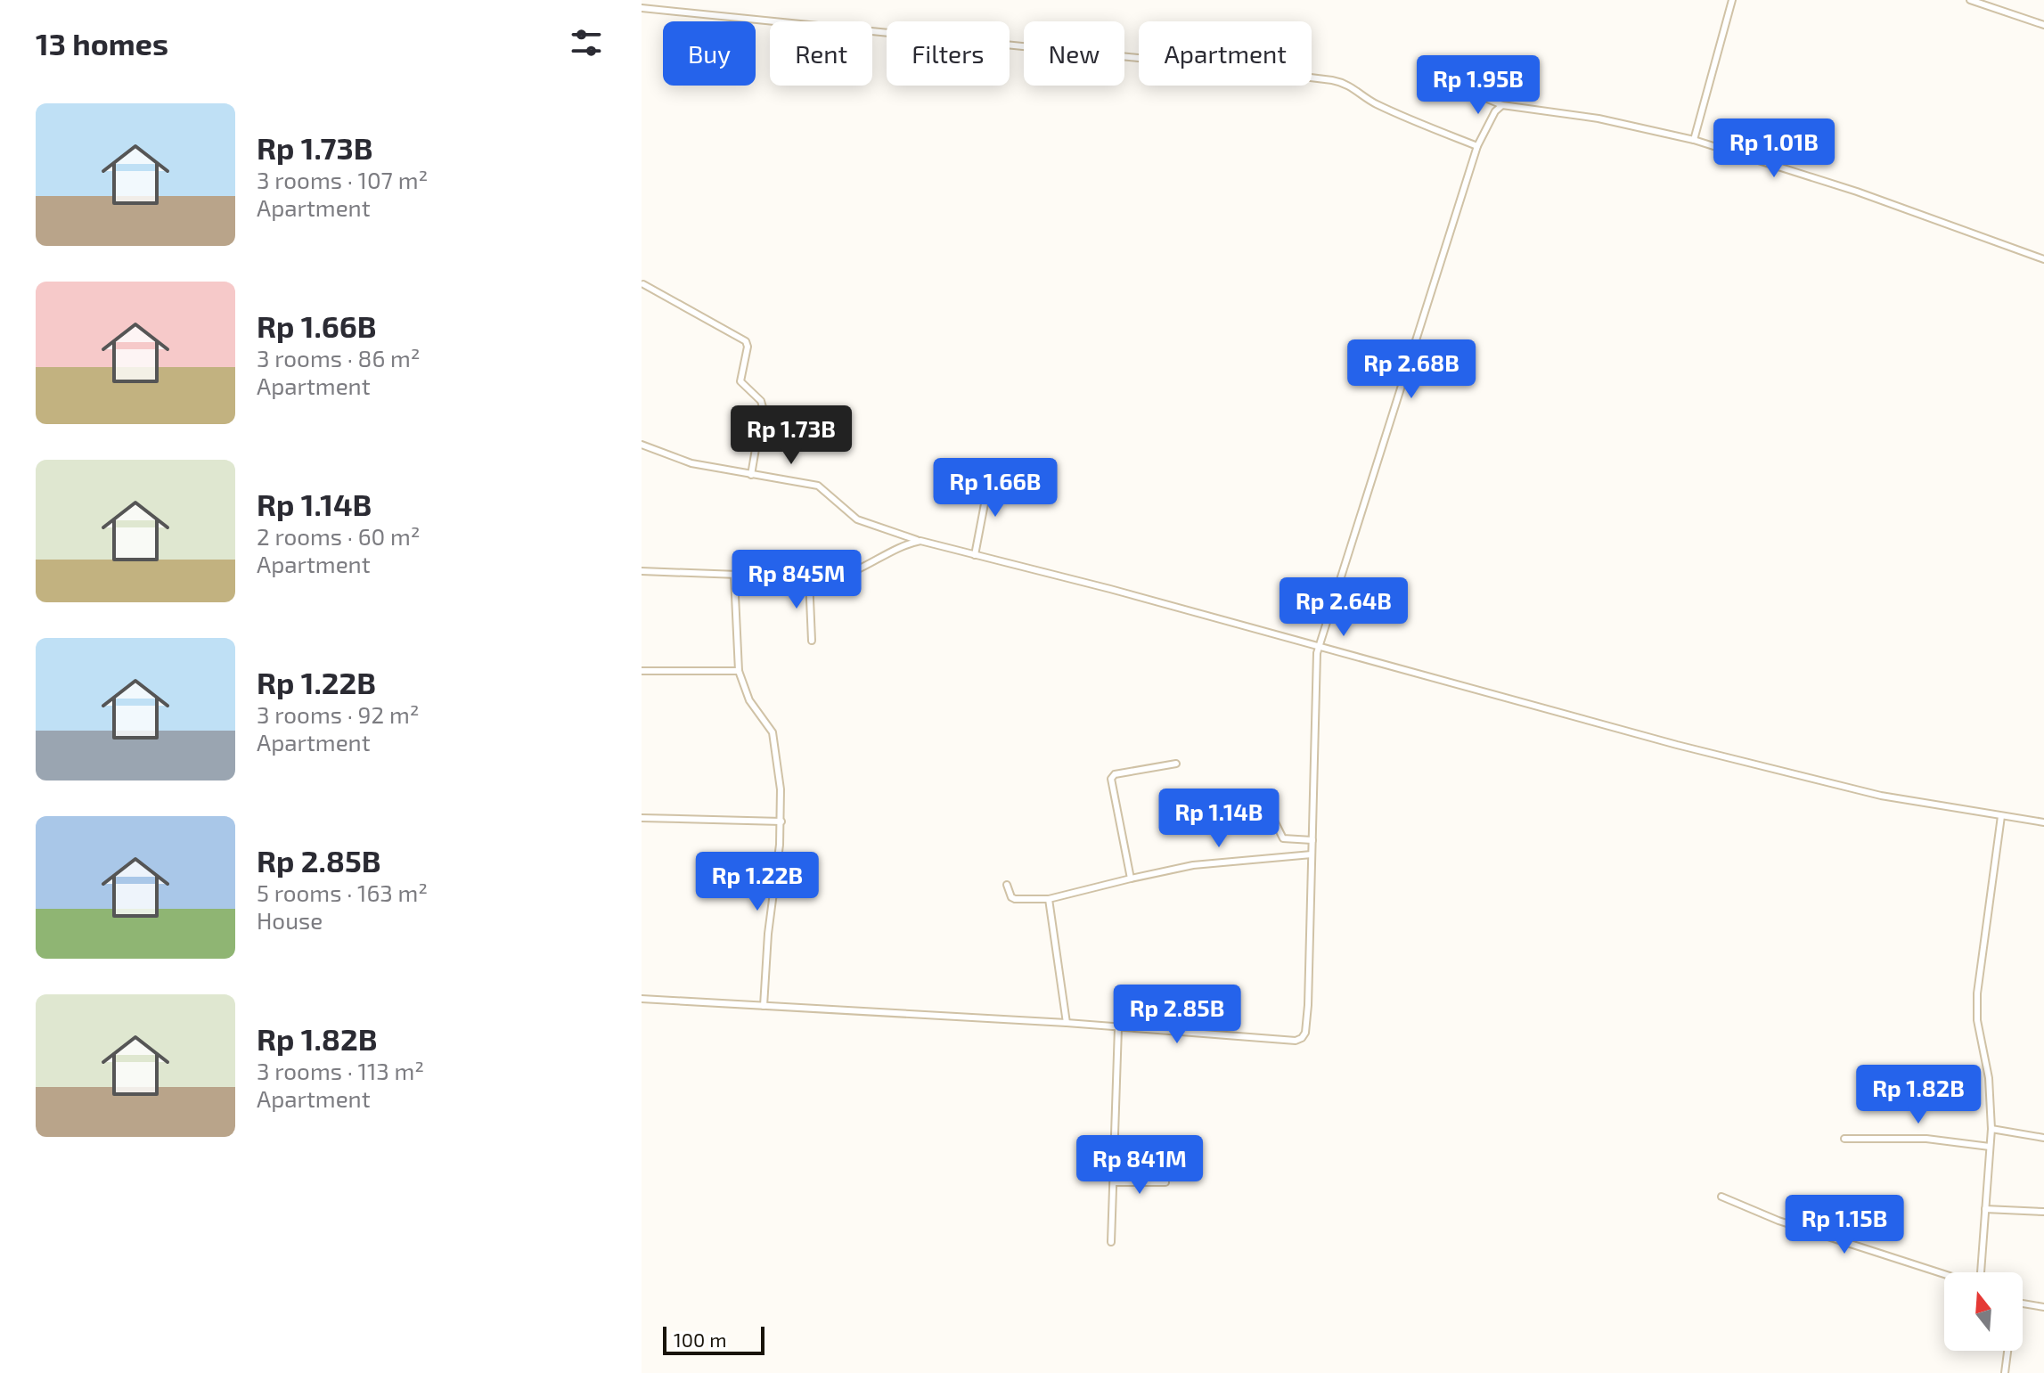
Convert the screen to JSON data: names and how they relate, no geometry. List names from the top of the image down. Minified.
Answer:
{"scale_bar":"100 m","north":"top","page":{"heading":"13 homes","chip":["Buy","Rent","Filters","New","Apartment"],"price":["Rp 1.95B","Rp 1.01B","Rp 2.68B","Rp 1.73B","Rp 1.66B","Rp 845M","Rp 2.64B","Rp 1.14B","Rp 1.22B","Rp 2.85B","Rp 1.82B","Rp 841M","Rp 1.15B"],"list":[{"name":"Rp 1.73B","note":"3 rooms · 107 m² · Apartment"},{"name":"Rp 1.66B","note":"3 rooms · 86 m² · Apartment"},{"name":"Rp 1.14B","note":"2 rooms · 60 m² · Apartment"},{"name":"Rp 1.22B","note":"3 rooms · 92 m² · Apartment"},{"name":"Rp 2.85B","note":"5 rooms · 163 m² · House"},{"name":"Rp 1.82B","note":"3 rooms · 113 m² · Apartment"}],"scale":"100 m"}}
